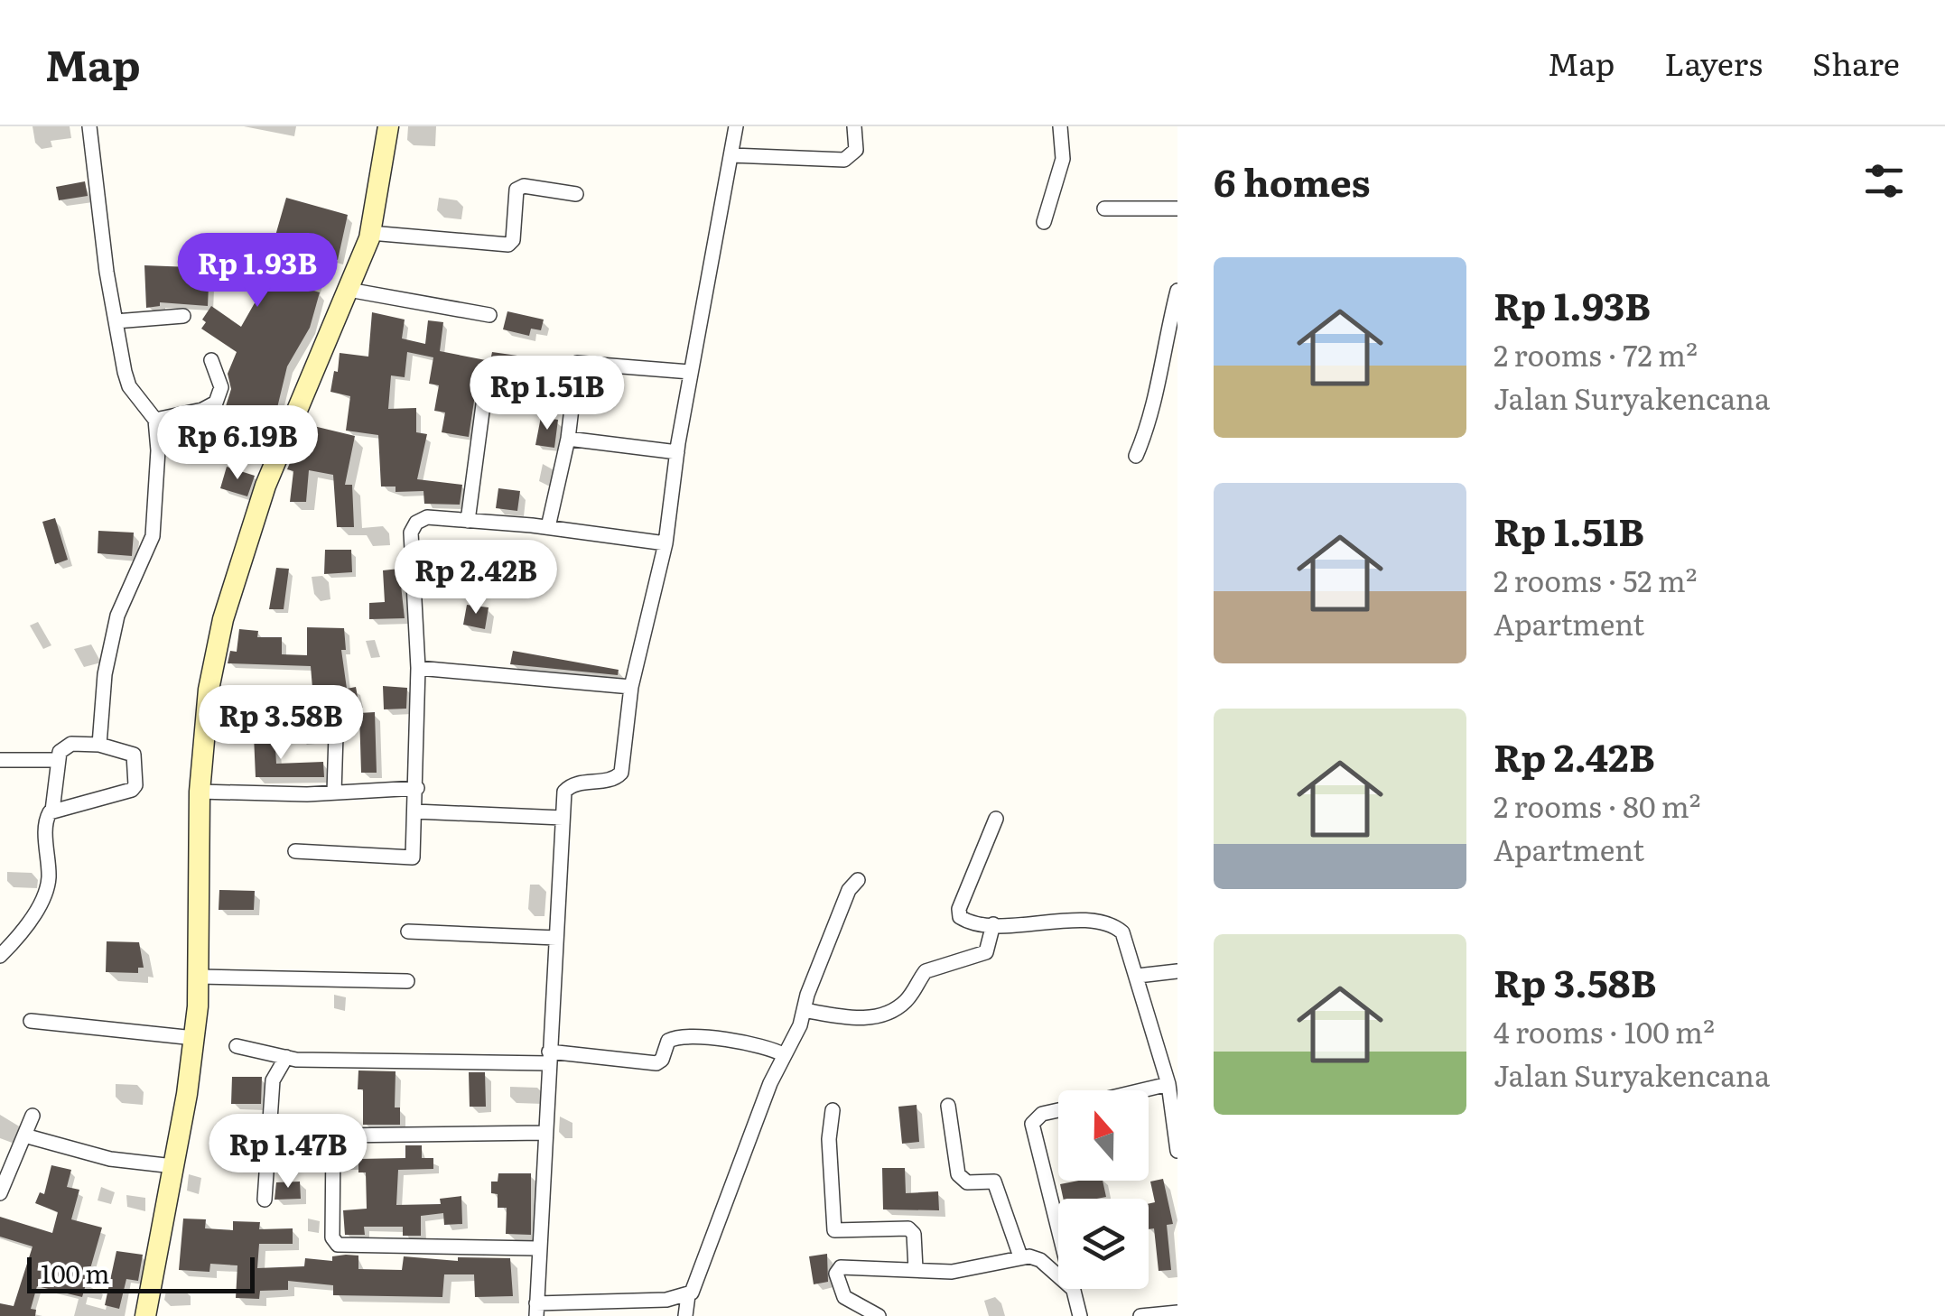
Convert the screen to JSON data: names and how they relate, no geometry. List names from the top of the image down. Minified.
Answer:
{"scale_bar":"100 m","north":"top","page":{"header":"Map","nav":["Map","Layers","Share"],"heading":"6 homes","price":["Rp 1.93B","Rp 1.51B","Rp 6.19B","Rp 2.42B","Rp 3.58B","Rp 1.47B"],"list":[{"name":"Rp 1.93B","note":"2 rooms · 72 m² · Jalan Suryakencana"},{"name":"Rp 1.51B","note":"2 rooms · 52 m² · Apartment"},{"name":"Rp 2.42B","note":"2 rooms · 80 m² · Apartment"},{"name":"Rp 3.58B","note":"4 rooms · 100 m² · Jalan Suryakencana"}],"scale":"100 m"}}
